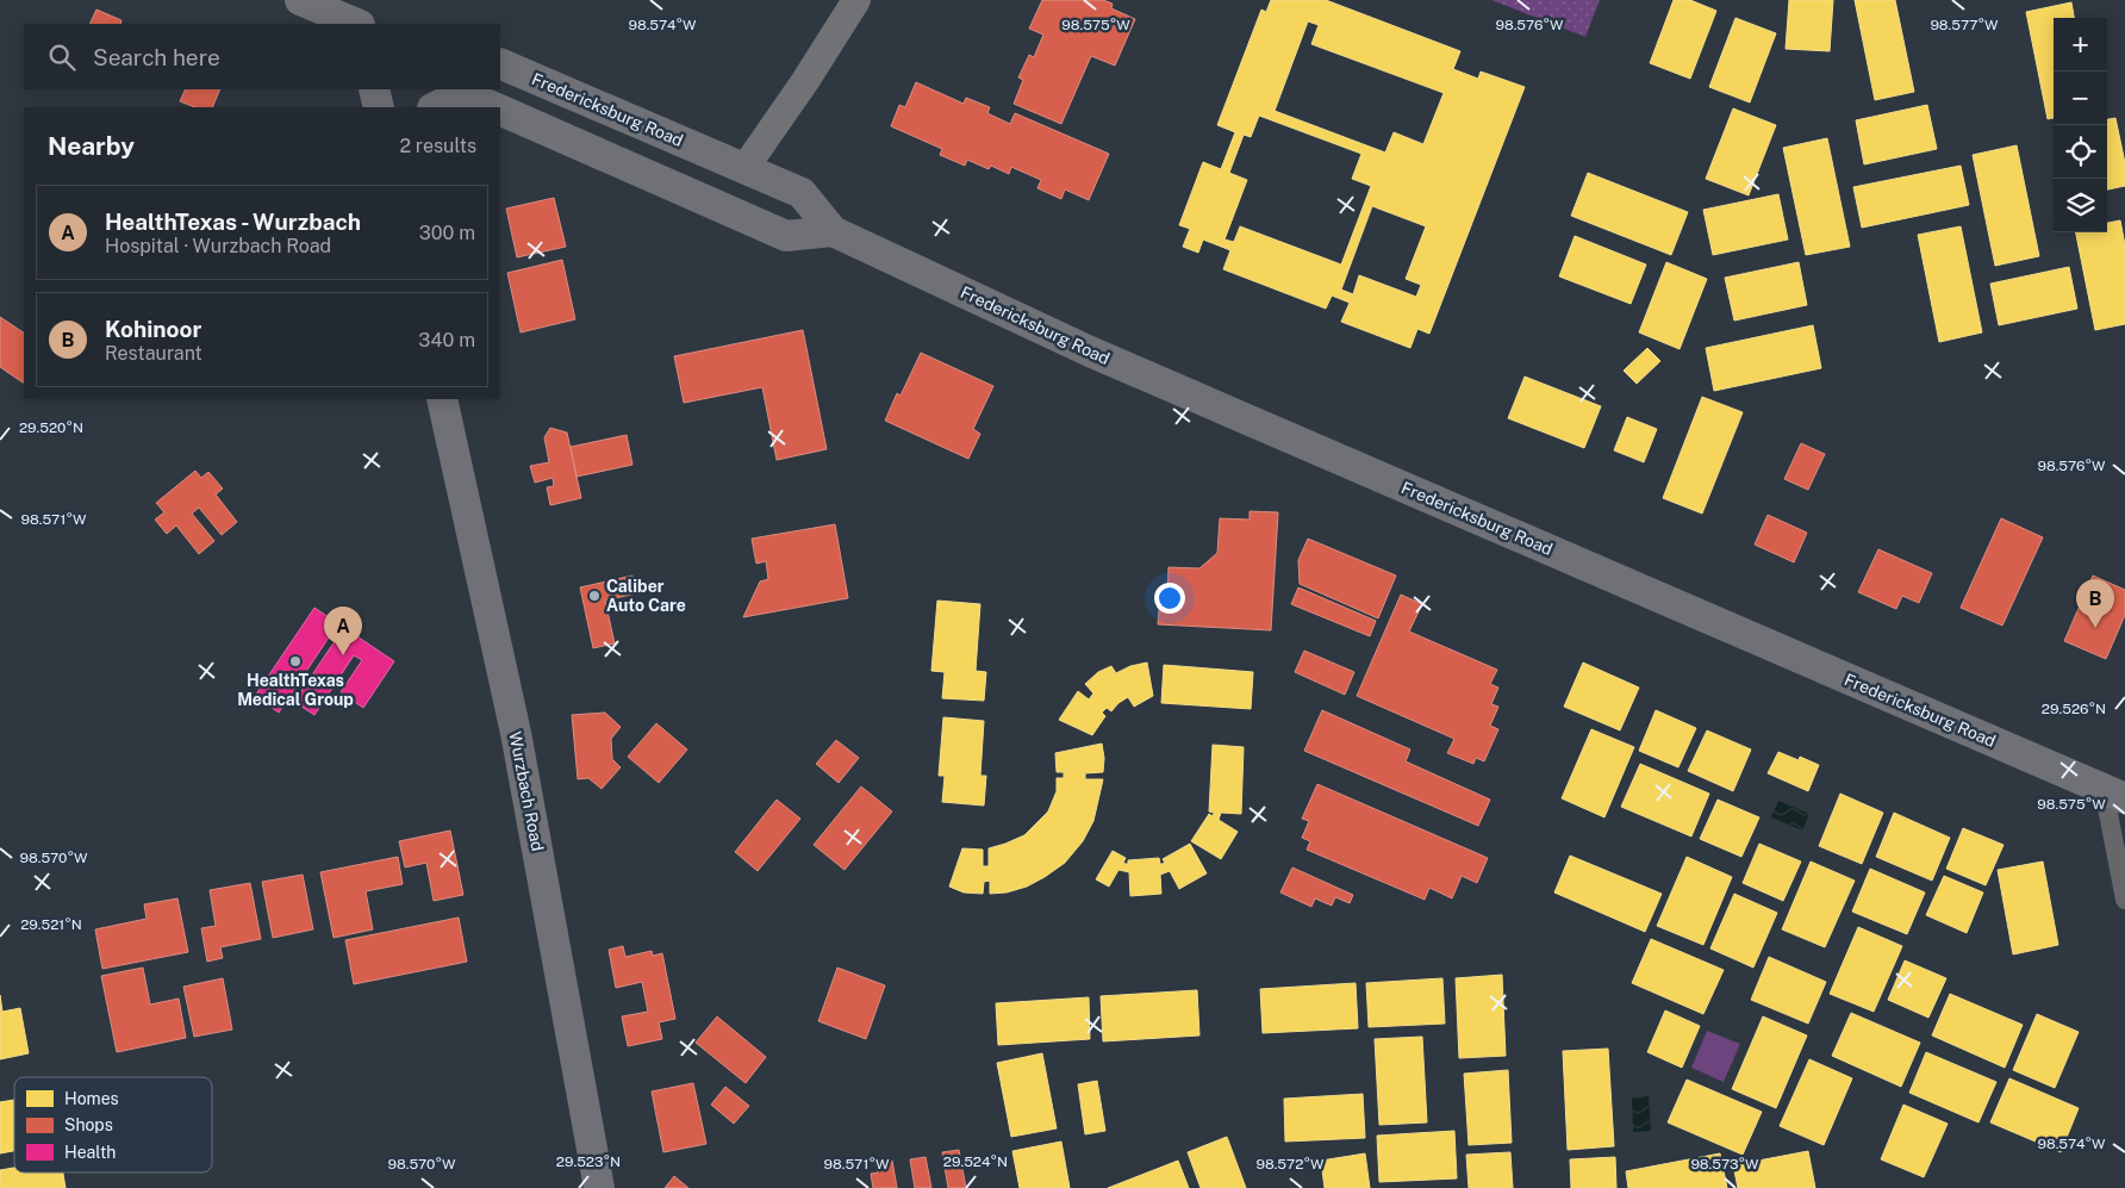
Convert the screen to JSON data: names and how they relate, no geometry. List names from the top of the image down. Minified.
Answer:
{"streets":{"main road":["Fredericksburg Road","Wurzbach Road"]},"places":["Caliber Auto Care","HealthTexas Medical Group"],"legend":["Homes","Shops","Health"],"page":{"map_buttons":["+","−"],"search":"Search here","heading":["Nearby","2 results"],"list":[{"mark":"A","name":"HealthTexas - Wurzbach","note":"Hospital · Wurzbach Road","value":"300 m"},{"mark":"B","name":"Kohinoor","note":"Restaurant","value":"340 m"}],"pins":["B","A"]},"coordinates":["98.574°W","98.575°W","98.576°W","98.577°W","29.520°N","98.571°W","29.526°N","98.570°W","29.521°N","29.523°N","29.524°N","98.572°W","98.573°W"]}
